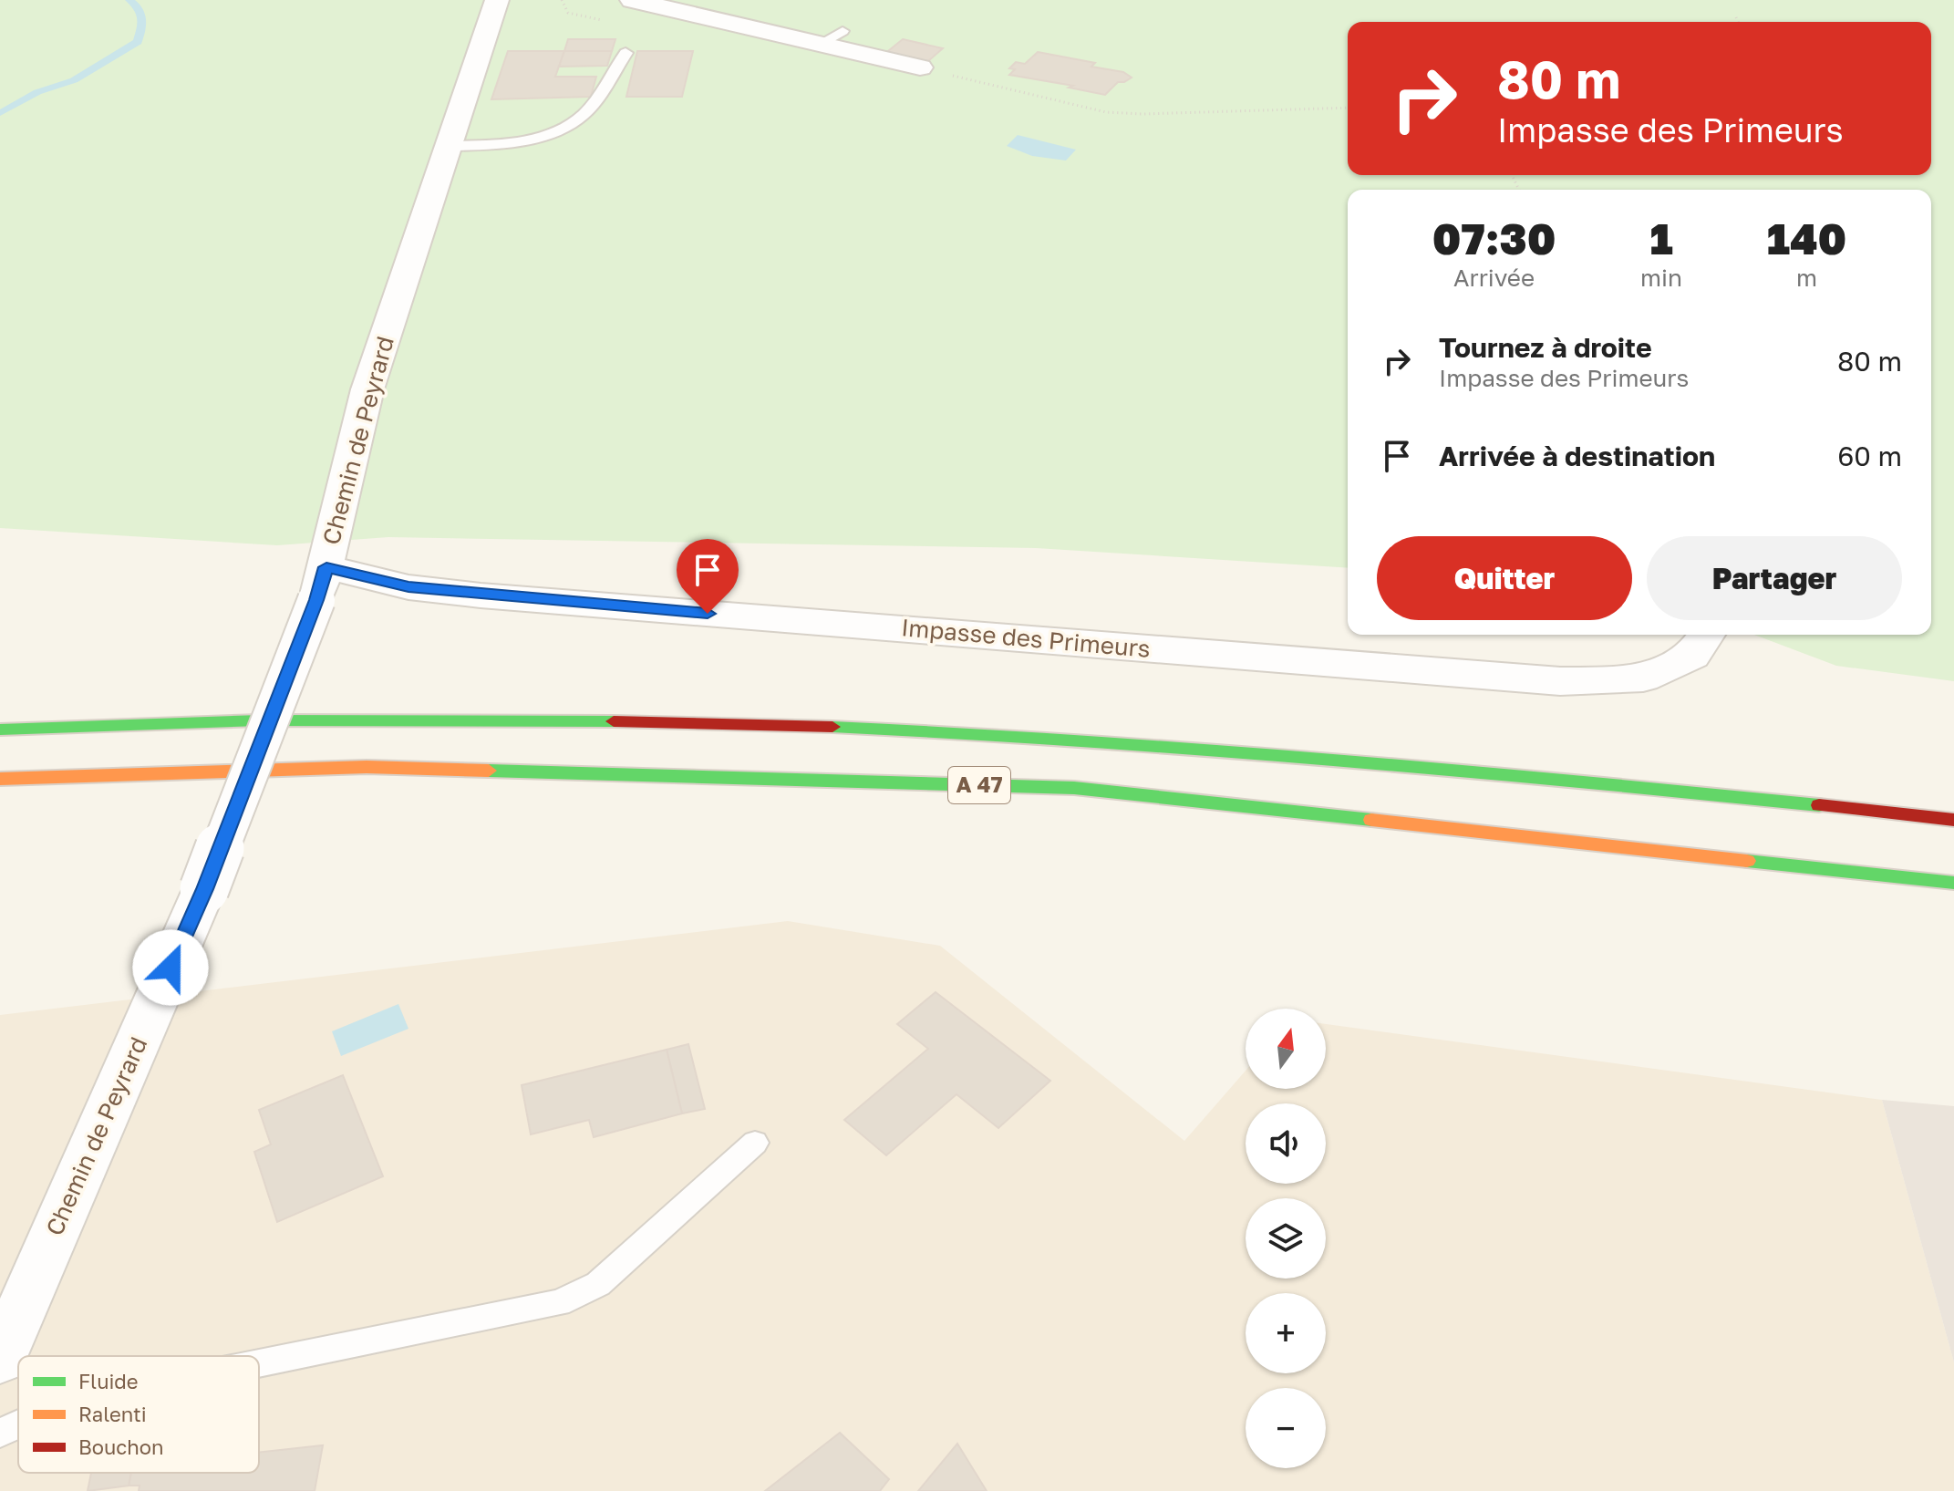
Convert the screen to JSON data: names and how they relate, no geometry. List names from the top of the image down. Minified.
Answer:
{"streets":{"highway":["A 47"],"street":["Chemin de Peyrard","Impasse des Primeurs"]},"crossings":[["Chemin de Peyrard","Impasse des Primeurs"]],"legend":["Fluide","Ralenti","Bouchon"],"north":"top","page":{"turn":["80 m","Impasse des Primeurs"],"eta":["07:30","Arrivée","1","min","140","m"],"list":[{"name":"Tournez à droite","note":"Impasse des Primeurs","value":"80 m"},{"name":"Arrivée à destination","value":"60 m"}],"buttons":["Quitter","Partager"],"map_buttons":["+","−"]}}
